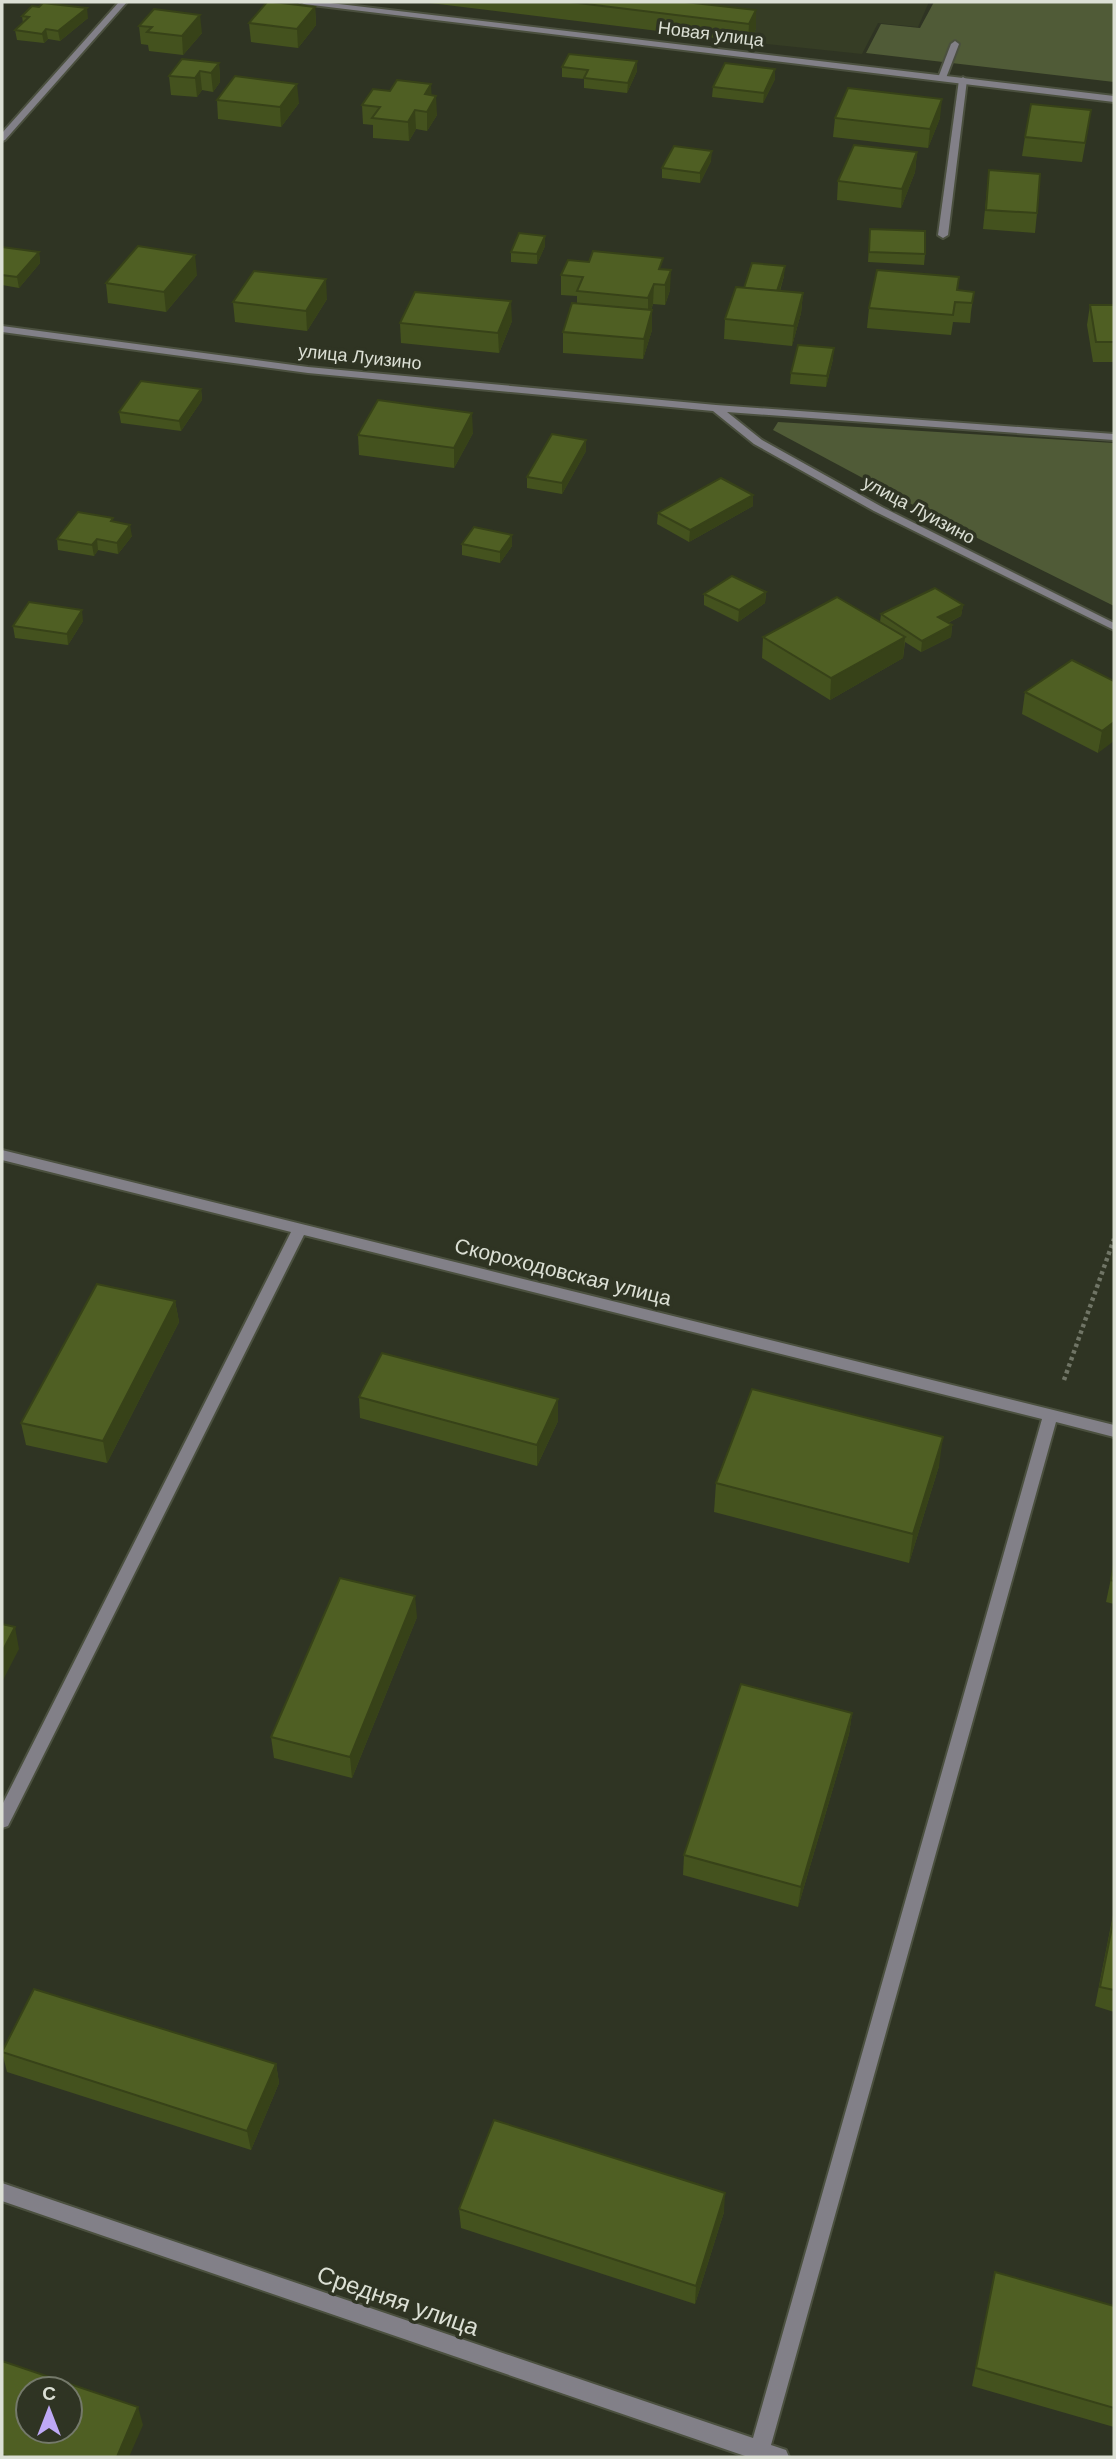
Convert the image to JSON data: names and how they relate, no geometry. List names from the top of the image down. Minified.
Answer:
{"streets":{"street":["Новая улица","улица Луизино","Скороходовская улица","Средняя улица"]},"north":"top"}
